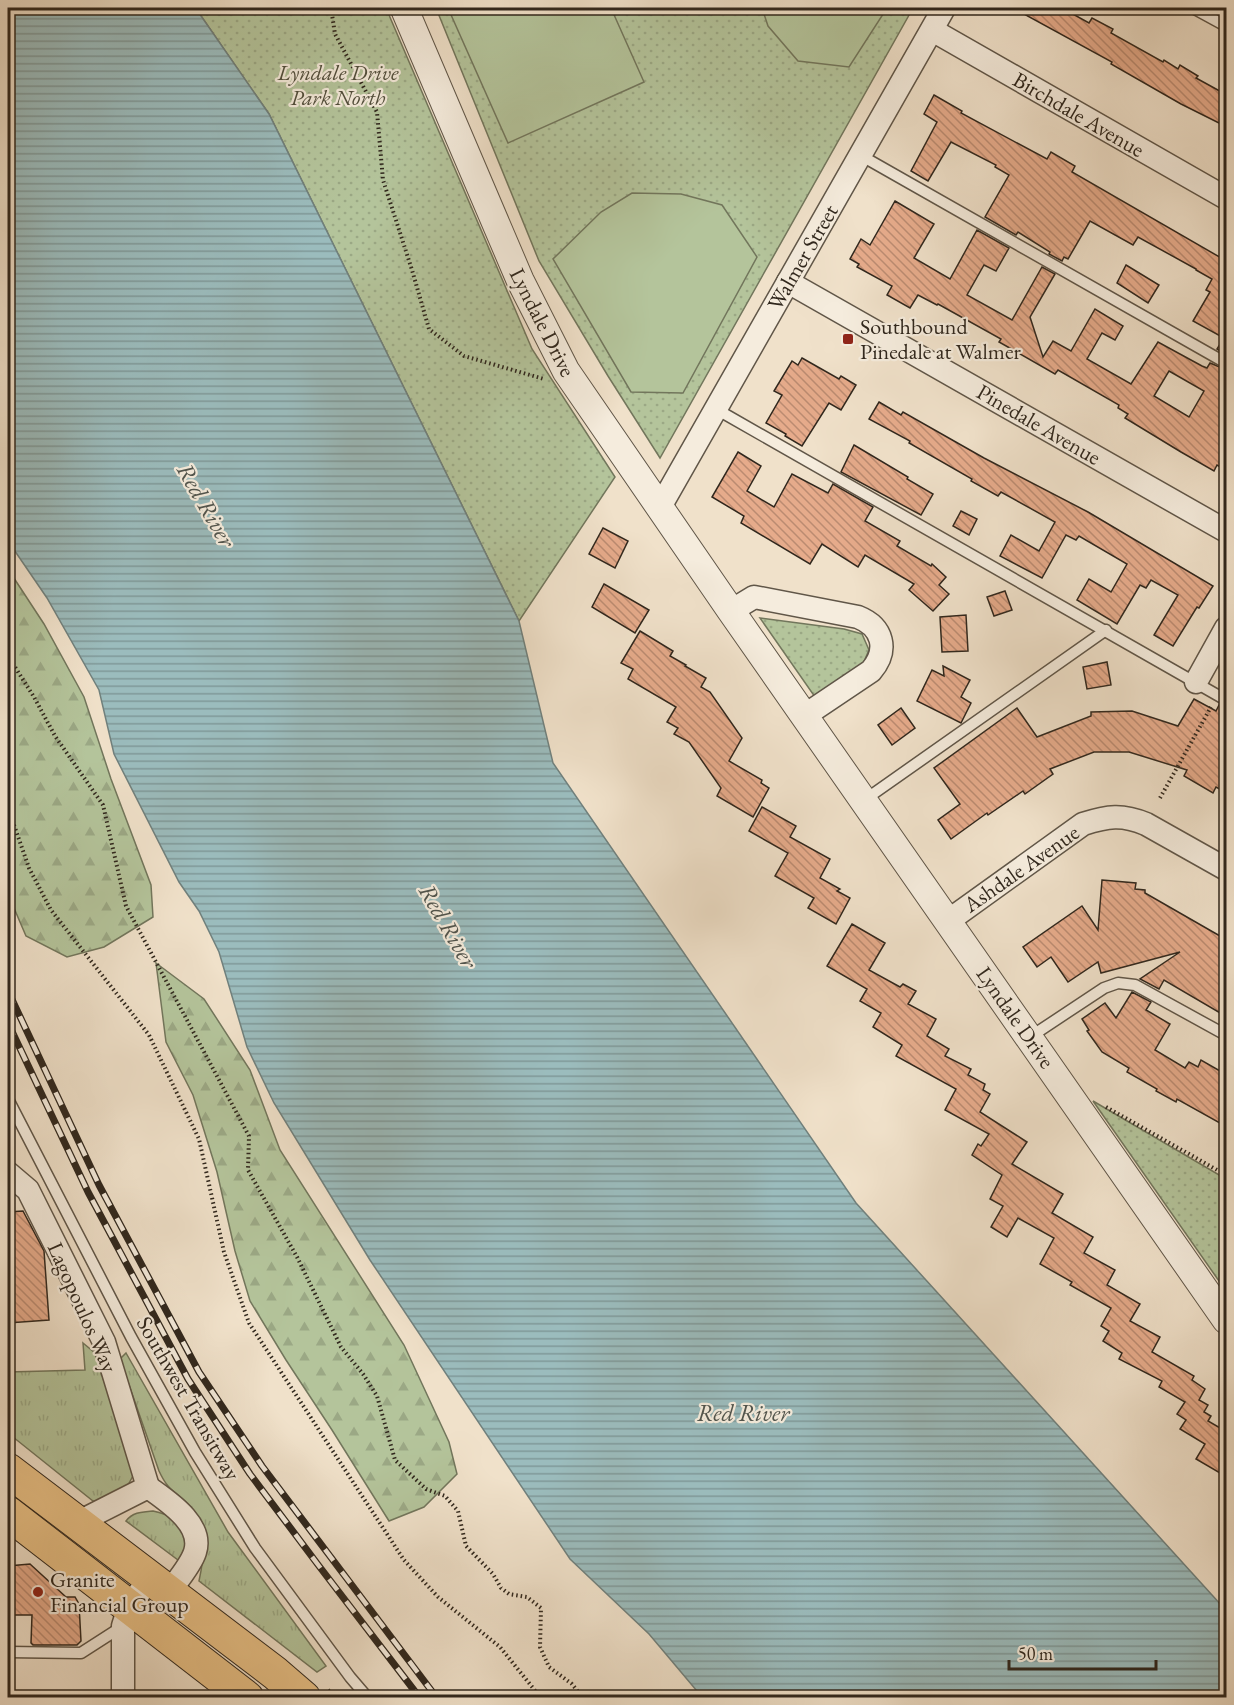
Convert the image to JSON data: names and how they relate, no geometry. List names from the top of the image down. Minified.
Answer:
{"streets":{"street":["Birchdale Avenue","Walmer Street","Lyndale Drive","Pinedale Avenue","Ashdale Avenue","Lagopoulos Way"],"lane":["Southwest Transitway"]},"crossings":[["Birchdale Avenue","Walmer Street"],["Walmer Street","Lyndale Drive"],["Walmer Street","Pinedale Avenue"],["Lyndale Drive","Ashdale Avenue"]],"water":["Red River"],"parks":["Lyndale Drive Park North"],"places":{"transit":["Southbound Pinedale at Walmer"],"other":["Granite Financial Group"]},"scale_bar":"50 m"}
